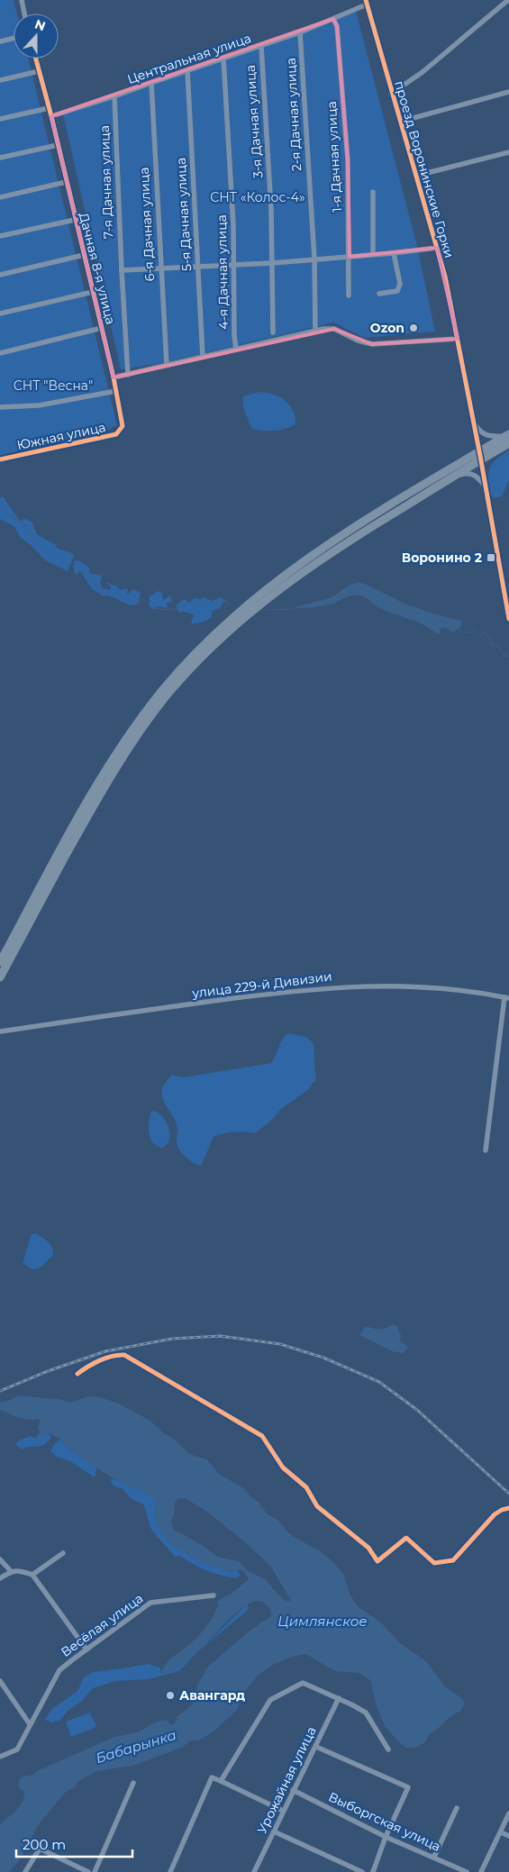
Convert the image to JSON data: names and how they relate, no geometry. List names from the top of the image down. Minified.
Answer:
{"streets":{"street":["Центральная улица","2-я Дачная улица","3-я Дачная улица","1-я Дачная улица","проезд Воронинские Горки","7-я Дачная улица","5-я Дачная улица","6-я Дачная улица","Дачная 8-я улица","4-я Дачная улица","Южная улица","улица 229-й Дивизии","Весёлая улица","Урожайная улица","Выборгская улица"]},"crossings":[["Центральная улица","2-я Дачная улица"],["Центральная улица","3-я Дачная улица"],["Центральная улица","1-я Дачная улица"],["Центральная улица","проезд Воронинские Горки"],["Центральная улица","7-я Дачная улица"],["Центральная улица","5-я Дачная улица"],["Центральная улица","6-я Дачная улица"],["Центральная улица","Дачная 8-я улица"],["Центральная улица","4-я Дачная улица"],["Дачная 8-я улица","Южная улица"],["Урожайная улица","Выборгская улица"]],"water":["Цимлянское","Бабарынка"],"parks":["СНТ «Колос-4»","СНТ \"Весна\""],"places":{"other":["Ozon","Авангард"],"transit":["Воронино 2"]},"scale_bar":"200 m","north":"top"}
